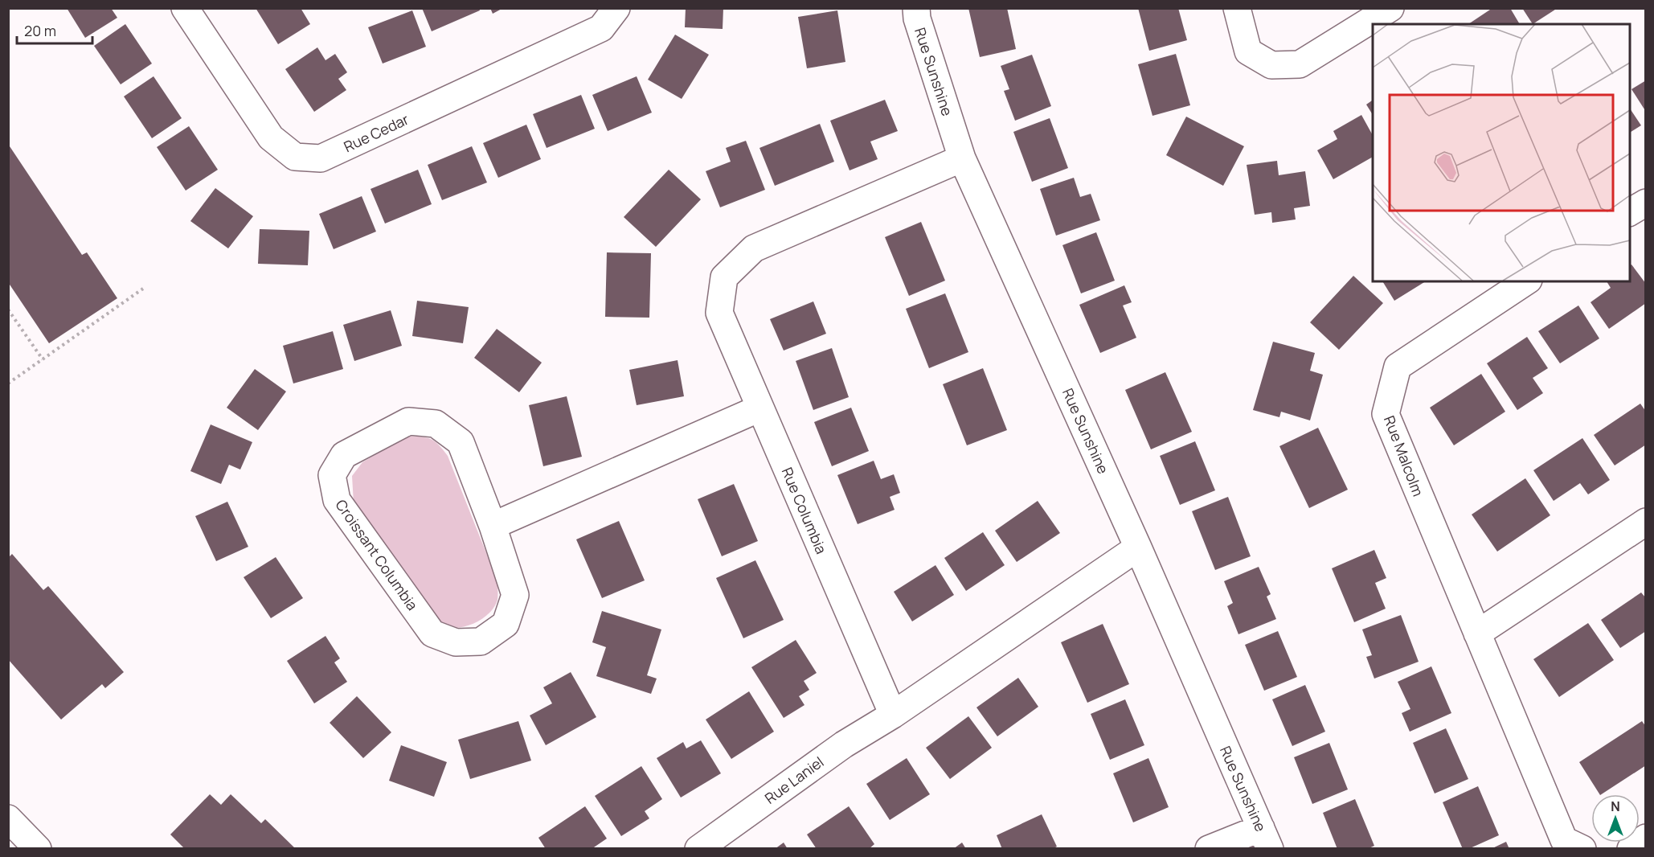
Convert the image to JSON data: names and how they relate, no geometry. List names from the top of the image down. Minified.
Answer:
{"streets":{"street":["Rue Sunshine","Rue Cedar","Rue Malcolm","Rue Columbia","Croissant Columbia","Rue Laniel"]},"crossings":[["Rue Sunshine","Rue Columbia"],["Rue Columbia","Rue Laniel"]],"scale_bar":"20 m","north":"top"}
